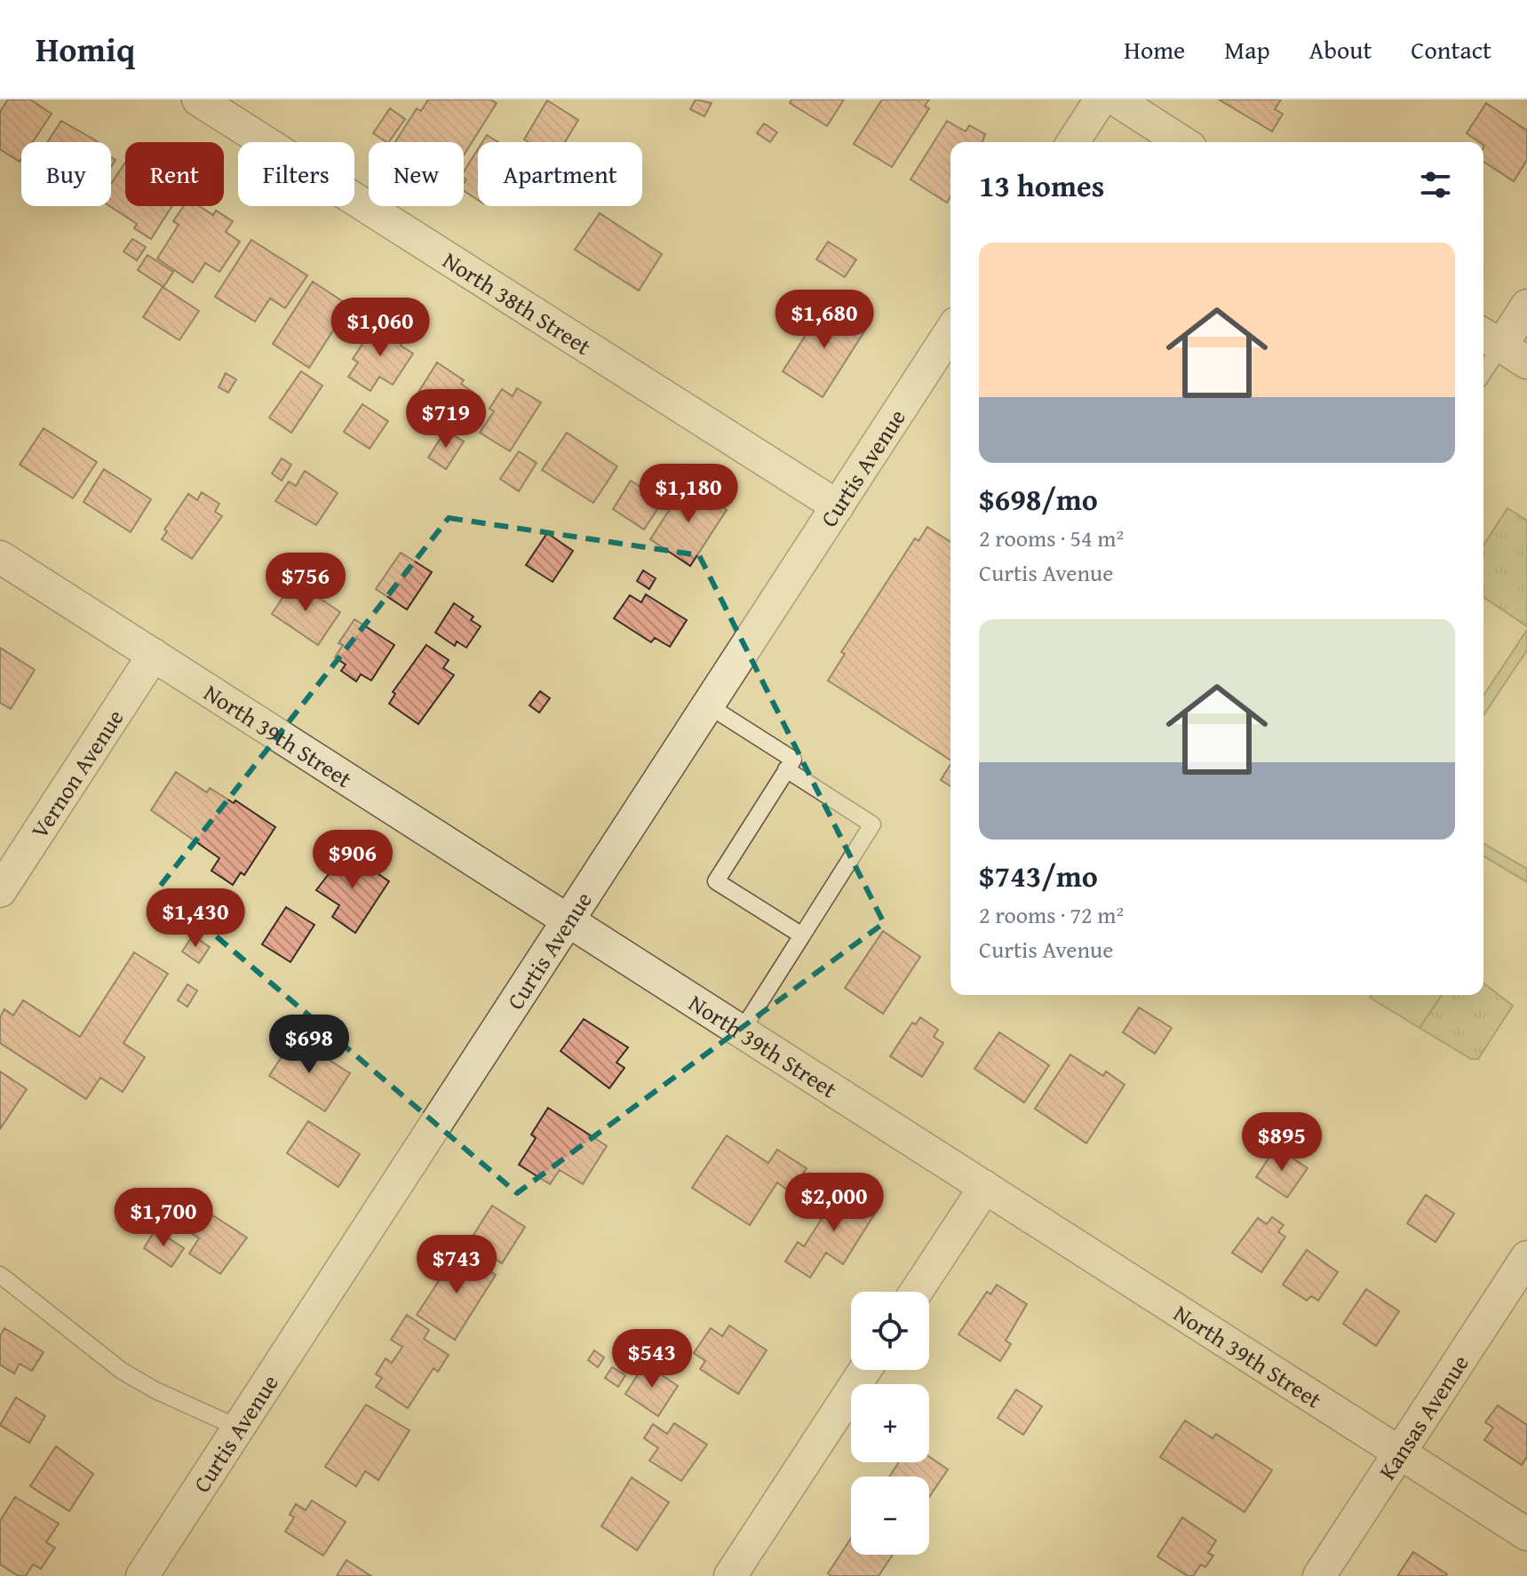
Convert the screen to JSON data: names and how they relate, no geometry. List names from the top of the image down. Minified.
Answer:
{"streets":{"street":["North 38th Street","Curtis Avenue","North 39th Street","Vernon Avenue","Kansas Avenue"]},"crossings":[["North 38th Street","Curtis Avenue"],["Curtis Avenue","North 39th Street"],["North 39th Street","Vernon Avenue"],["North 39th Street","Kansas Avenue"]],"page":{"header":"Homiq","nav":["Home","Map","About","Contact"],"chip":["Buy","Rent","Filters","New","Apartment"],"heading":"13 homes","list":[{"name":"$698/mo","note":"2 rooms · 54 m² · Curtis Avenue"},{"name":"$743/mo","note":"2 rooms · 72 m² · Curtis Avenue"}],"price":["$1,680","$1,060","$719","$1,180","$756","$906","$1,430","$698","$895","$2,000","$1,700","$743","$543"],"map_buttons":["+","−"]}}
